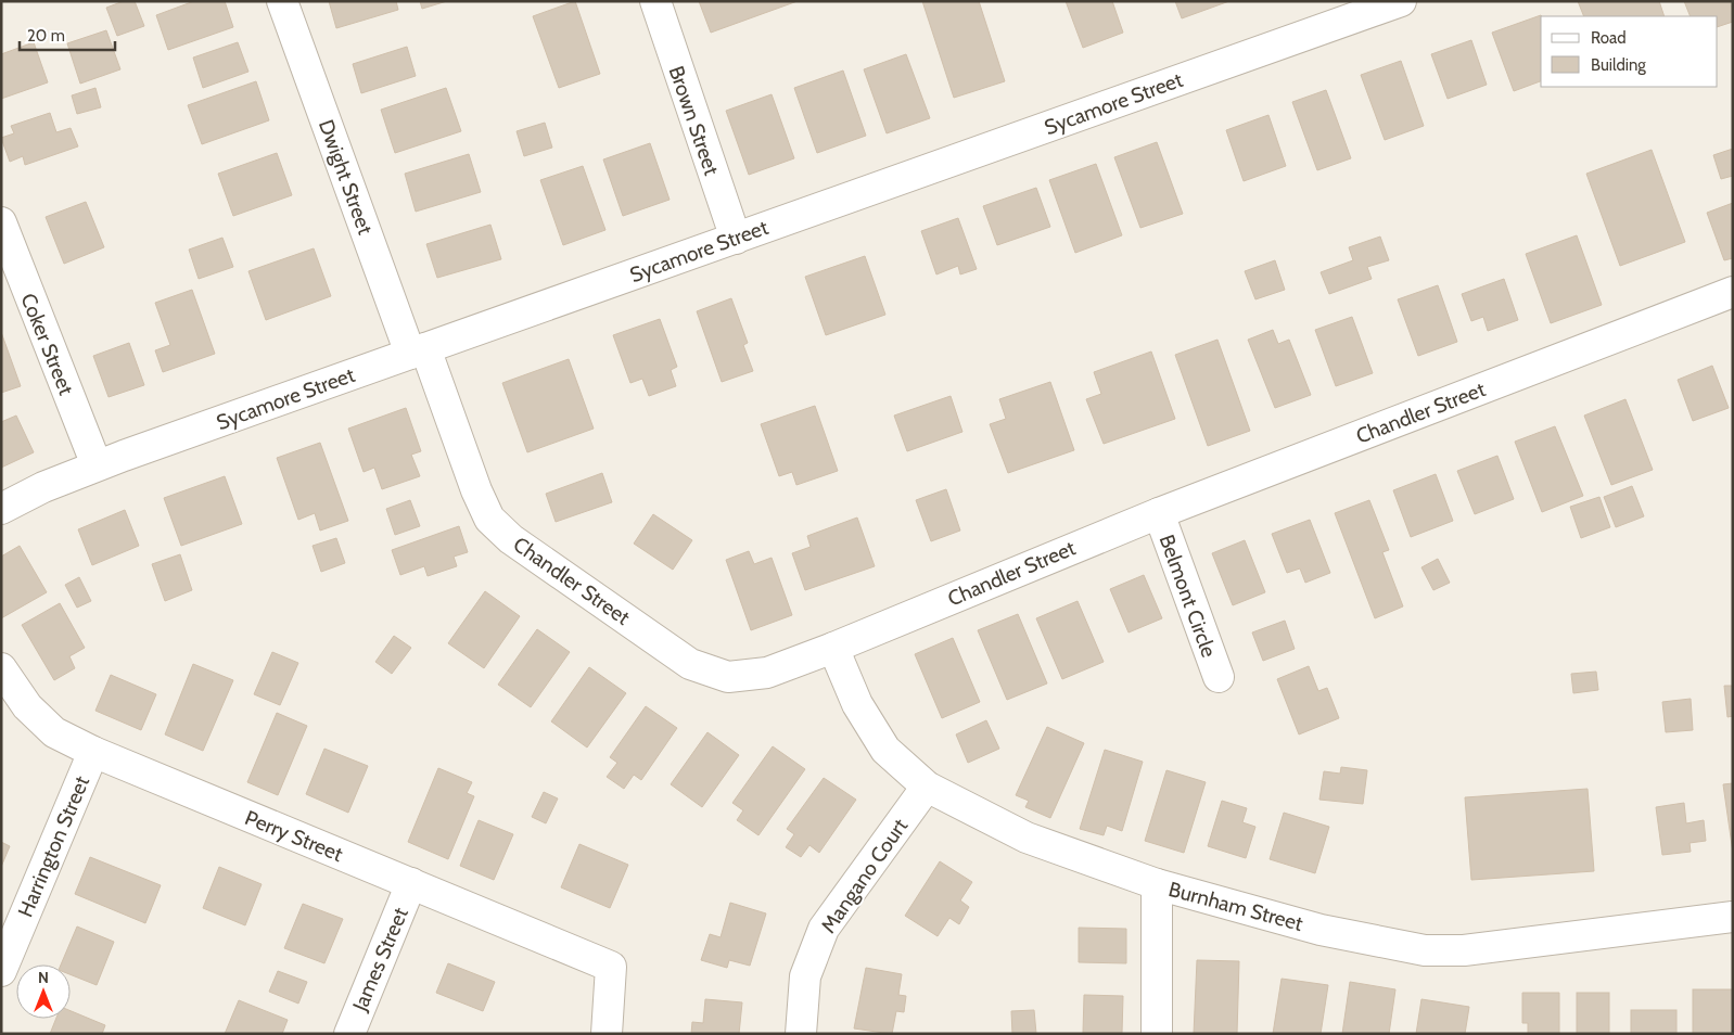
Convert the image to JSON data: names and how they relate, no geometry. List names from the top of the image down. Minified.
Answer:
{"streets":{"street":["Sycamore Street","Brown Street","Dwight Street","Coker Street","Chandler Street","Belmont Circle","Perry Street","Harrington Street","Mangano Court","Burnham Street","James Street"]},"crossings":[["Sycamore Street","Brown Street"],["Sycamore Street","Dwight Street"],["Sycamore Street","Coker Street"],["Sycamore Street","Chandler Street"],["Dwight Street","Chandler Street"],["Chandler Street","Belmont Circle"],["Chandler Street","Burnham Street"],["Perry Street","Harrington Street"],["Perry Street","James Street"],["Mangano Court","Burnham Street"]],"legend":["Road","Building"],"scale_bar":"20 m","north":"top"}
